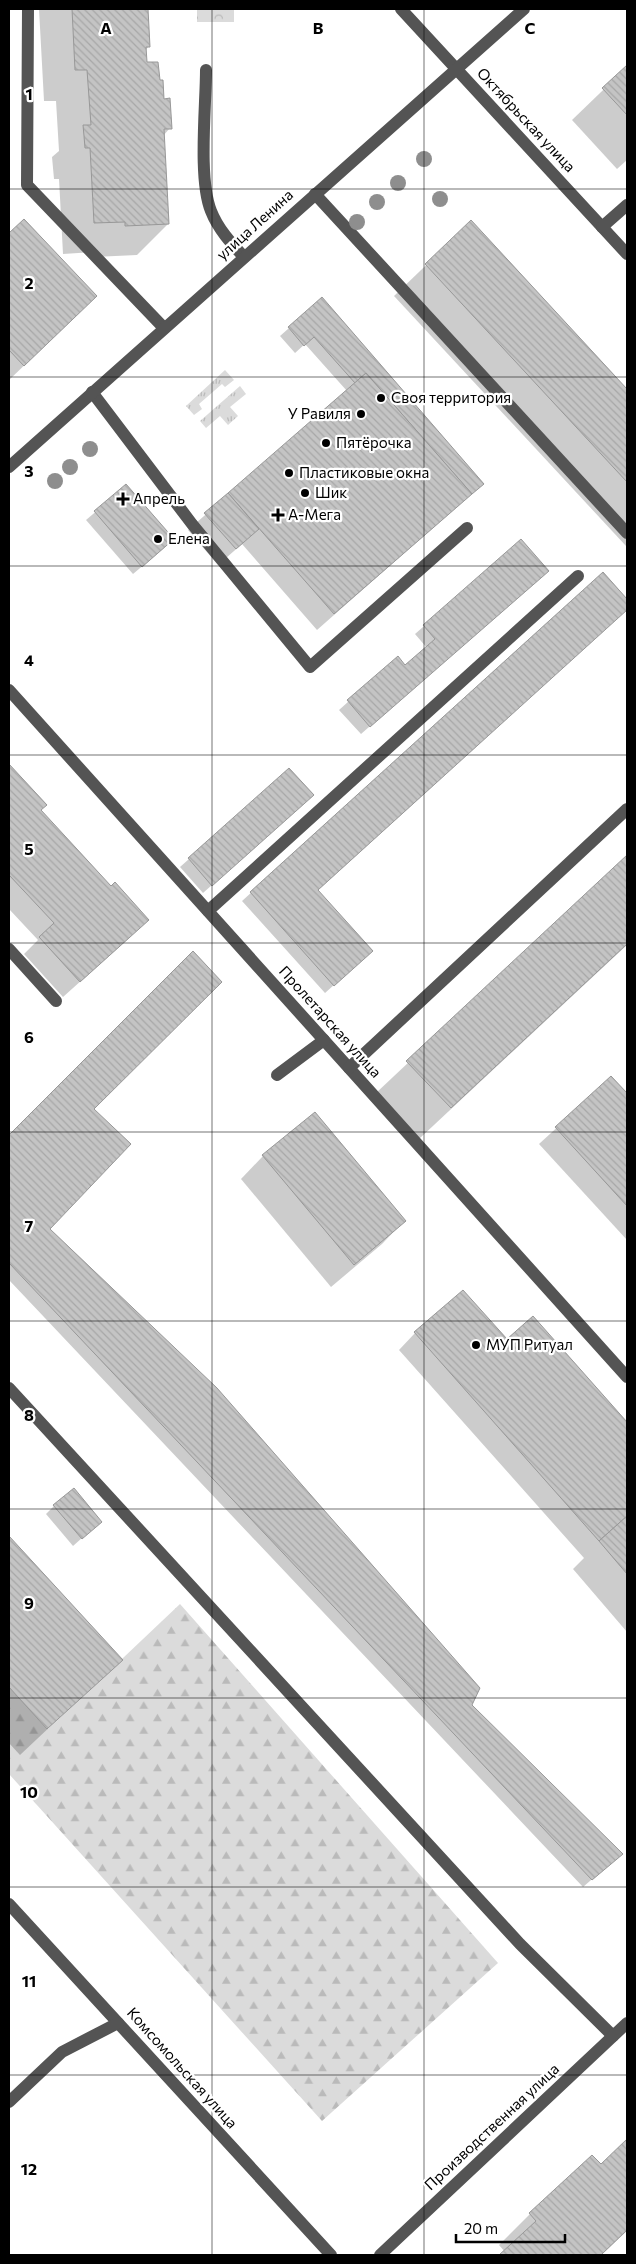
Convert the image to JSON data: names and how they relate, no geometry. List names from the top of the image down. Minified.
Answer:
{"streets":{"street":["Октябрьская улица","улица Ленина","Пролетарская улица","Комсомольская улица","Производственная улица"]},"crossings":[["Октябрьская улица","улица Ленина"]],"places":{"other":["Своя территория","У Равиля","Пятёрочка","Пластиковые окна","Шик","Елена","МУП Ритуал"],"health":["Апрель","А-Мега"]},"scale_bar":"20 m","grid":{"columns":["A","B","C"],"rows":["1","2","3","4","5","6","7","8","9","10","11","12"]}}
